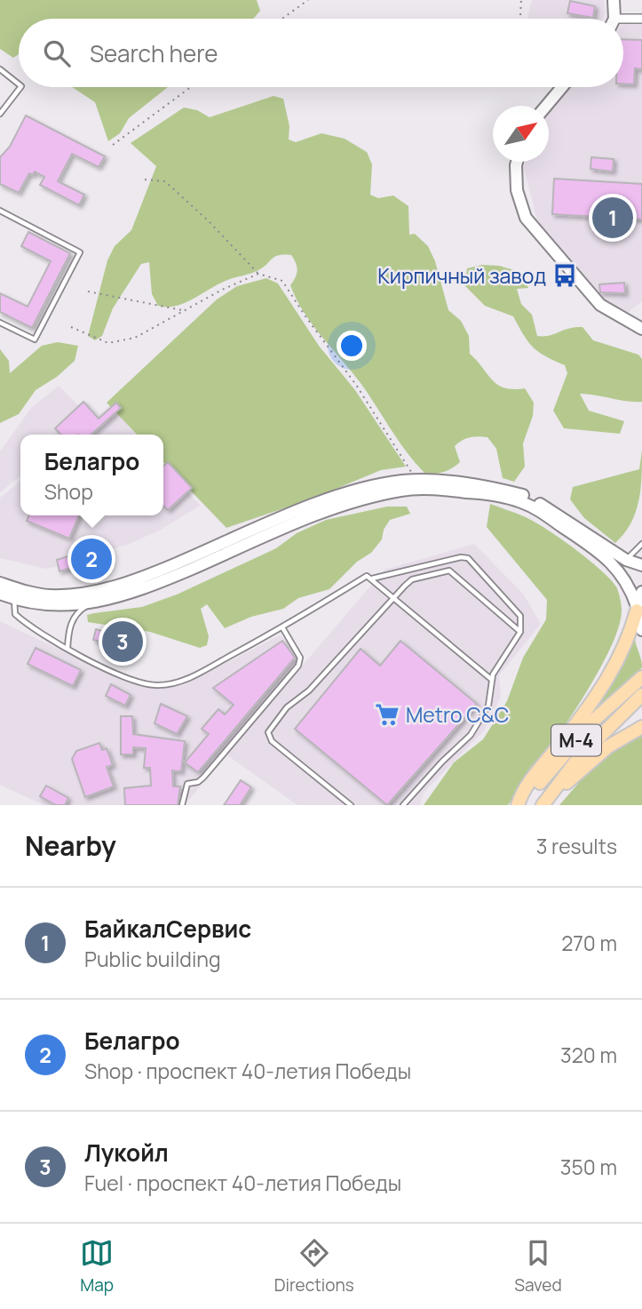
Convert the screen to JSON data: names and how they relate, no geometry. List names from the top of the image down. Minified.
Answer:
{"streets":{"main road":["М-4"]},"places":{"bus stop":["Кирпичный завод"],"supermarket":["Metro C&C"]},"north":"top right","page":{"search":"Search here","pins":["1","2","3"],"popup":["Белагро","Shop"],"heading":["Nearby","3 results"],"list":[{"mark":"1","name":"БайкалСервис","note":"Public building","value":"270 m"},{"mark":"2","name":"Белагро","note":"Shop · проспект 40-летия Победы","value":"320 m"},{"mark":"3","name":"Лукойл","note":"Fuel · проспект 40-летия Победы","value":"350 m"}],"nav":["Map","Directions","Saved"]}}
